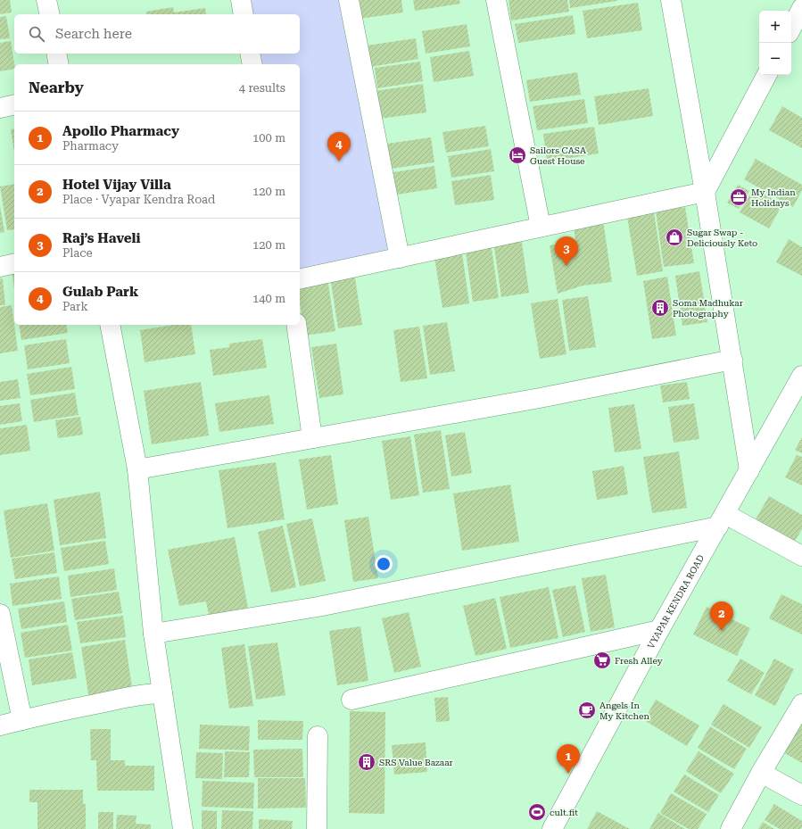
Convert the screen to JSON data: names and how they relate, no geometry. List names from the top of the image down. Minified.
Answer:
{"streets":{"street":["VYAPAR KENDRA ROAD"]},"places":{"hotel":["Sailors CASA Guest House"],"office":["My Indian Holidays"],"shop":["Sugar Swap - Deliciously Keto"],"building":["Soma Madhukar Photography","SRS Value Bazaar"],"supermarket":["Fresh Alley"],"cafe":["Angels In My Kitchen"],"sports":["cult.fit"]},"page":{"map_buttons":["+","−"],"search":"Search here","heading":["Nearby","4 results"],"list":[{"mark":"1","name":"Apollo Pharmacy","note":"Pharmacy","value":"100 m"},{"mark":"2","name":"Hotel Vijay Villa","note":"Place · Vyapar Kendra Road","value":"120 m"},{"mark":"3","name":"Raj’s Haveli","note":"Place","value":"120 m"},{"mark":"4","name":"Gulab Park","note":"Park","value":"140 m"}],"pins":["4","3","2","1"]}}
